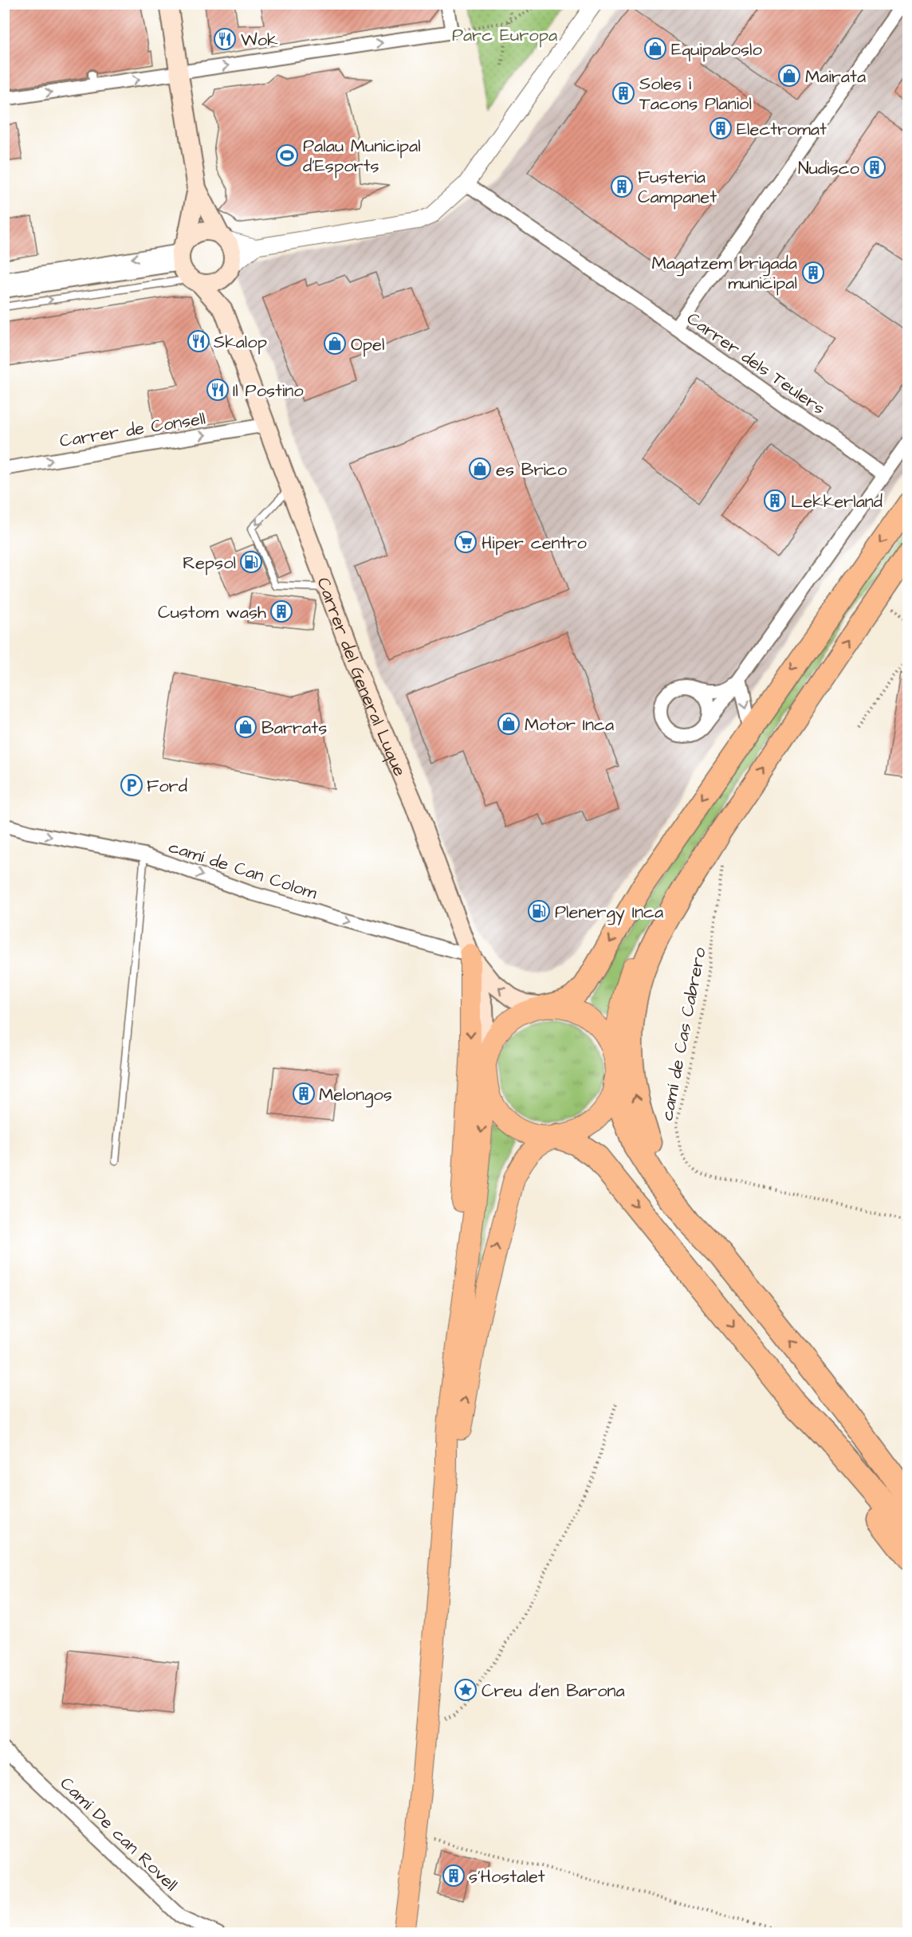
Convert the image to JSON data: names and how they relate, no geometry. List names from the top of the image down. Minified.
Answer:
{"streets":{"main road":["Carrer del General Luque"],"street":["Carrer dels Teulers","Carrer de Consell","camí de Can Colom","Camí De can Rovell"],"path":["camí de Cas Cabrero"]},"crossings":[["Carrer de Consell","Carrer del General Luque"],["Carrer del General Luque","camí de Can Colom"]],"one_way":["Carrer de Consell","camí de Can Colom"],"parks":["Parc Europa"],"places":{"restaurant":["Wok","Skalop","Il Postino"],"shop":["Equipaboslo","Mairata","Opel","es Brico","Motor Inca","Barrats"],"building":["Soles i Tacons Planiol","Electromat","Nudisco","Fusteria Campanet","Magatzem brigada municipal","Lekkerland","Custom wash","Melongos","s'Hostalet"],"sports":["Palau Municipal d'Esports"],"supermarket":["Hiper centro"],"fuel station":["Repsol","Plenergy Inca"],"parking":["Ford"],"place":["Creu d’en Barona"]}}
